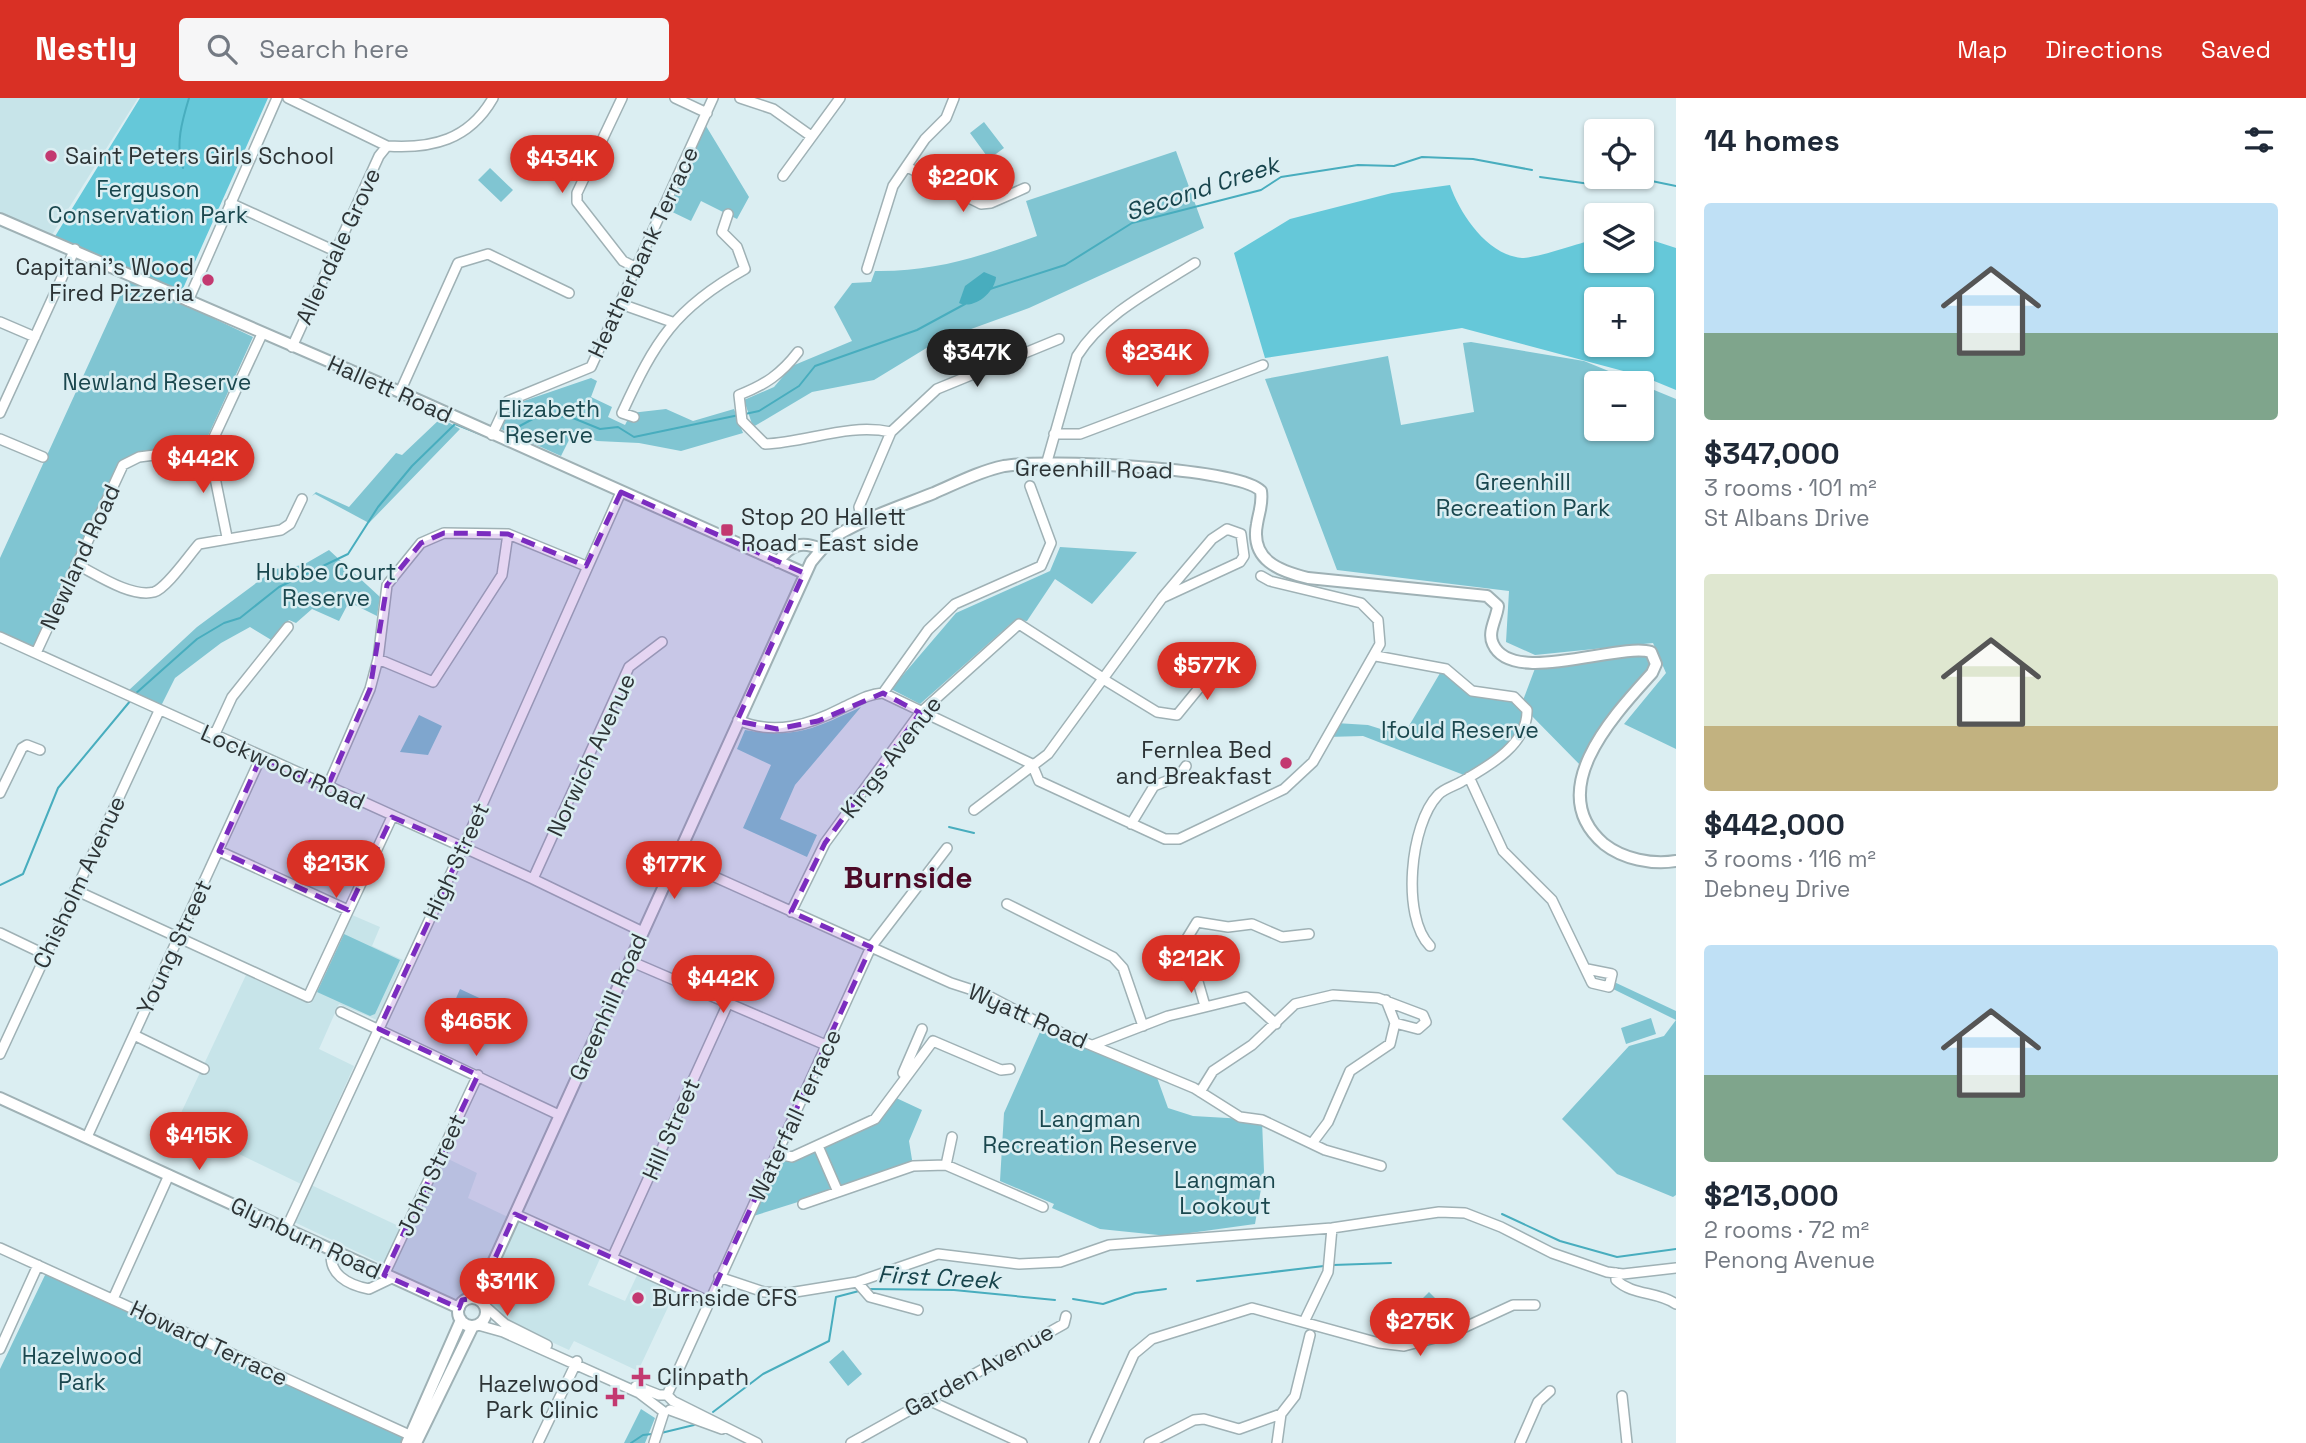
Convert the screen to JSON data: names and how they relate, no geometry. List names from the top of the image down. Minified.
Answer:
{"streets":{"main road":["Hallett Road","Greenhill Road","Glynburn Road"],"street":["Allendale Grove","Heatherbank Terrace","Newland Road","Norwich Avenue","Kings Avenue","Lockwood Road","High Street","Chisholm Avenue","Young Street","Wyatt Road","Waterfall Terrace","Hill Street","John Street","Howard Terrace","Garden Avenue"]},"crossings":[["Allendale Grove","Hallett Road"],["Heatherbank Terrace","Hallett Road"],["Hallett Road","Greenhill Road"],["Hallett Road","High Street"],["Greenhill Road","Lockwood Road"],["Greenhill Road","Wyatt Road"],["Greenhill Road","Glynburn Road"],["Newland Road","Lockwood Road"],["Norwich Avenue","Lockwood Road"],["Kings Avenue","Wyatt Road"],["Lockwood Road","High Street"],["Lockwood Road","Chisholm Avenue"],["Lockwood Road","Young Street"],["High Street","Glynburn Road"],["Young Street","Glynburn Road"],["Wyatt Road","Waterfall Terrace"],["John Street","Glynburn Road"]],"districts":["Burnside"],"water":["Second Creek","First Creek"],"parks":["Ferguson Conservation Park","Newland Reserve","Elizabeth Reserve","Greenhill Recreation Park","Hubbe Court Reserve","Ifould Reserve","Langman Recreation Reserve","Langman Lookout","Hazelwood Park"],"places":{"other":["Saint Peters Girls School","Capitani's Wood Fired Pizzeria","Fernlea Bed and Breakfast","Burnside CFS"],"transit":["Stop 20 Hallett Road - East side"],"health":["Clinpath","Hazelwood Park Clinic"]},"page":{"header":"Nestly","search":"Search here","nav":["Map","Directions","Saved"],"heading":"14 homes","map_buttons":["+","−"],"price":["$434K","$220K","$347K","$234K","$442K","$577K","$213K","$177K","$212K","$442K","$465K","$415K","$311K","$275K"],"list":[{"name":"$347,000","note":"3 rooms · 101 m² · St Albans Drive"},{"name":"$442,000","note":"3 rooms · 116 m² · Debney Drive"},{"name":"$213,000","note":"2 rooms · 72 m² · Penong Avenue"}]}}
